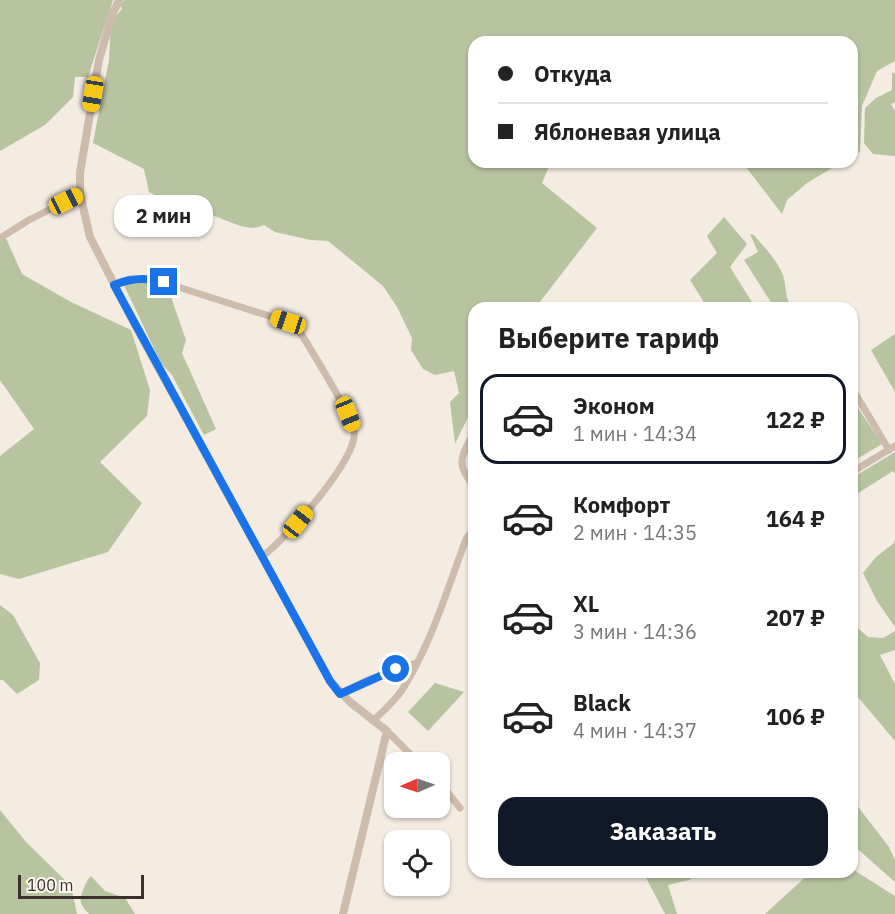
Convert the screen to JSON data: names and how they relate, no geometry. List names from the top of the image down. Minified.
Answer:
{"scale_bar":"100 m","north":"left","page":{"banner":["Откуда","Яблоневая улица"],"bubble":"2 мин","heading":"Выберите тариф","list":[{"name":"Эконом","note":"1 мин · 14:34","value":"122 ₽"},{"name":"Комфорт","note":"2 мин · 14:35","value":"164 ₽"},{"name":"XL","note":"3 мин · 14:36","value":"207 ₽"},{"name":"Black","note":"4 мин · 14:37","value":"106 ₽"}],"buttons":"Заказать","scale":"100 m"}}
